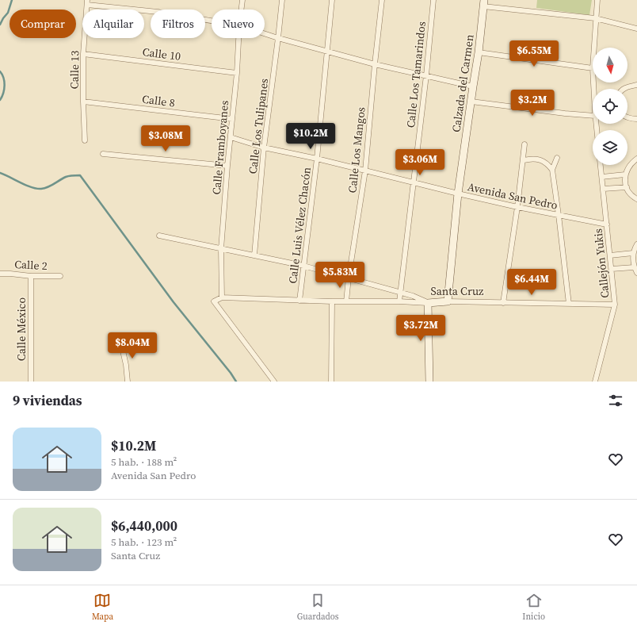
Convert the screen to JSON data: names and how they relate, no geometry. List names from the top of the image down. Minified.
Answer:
{"streets":{"street":["Calle 10","Calle 13","Calle Los Tamarindos","Calzada del Carmen","Calle 8","Calle Los Tulipanes","Calle Framboyanes","Calle Los Mangos","Avenida San Pedro","Calle Luis Vélez Chacón","Callejón Yukis","Calle 2","Santa Cruz","Calle México"]},"crossings":[["Calle 10","Calle 13"],["Calle 10","Calle Framboyanes"],["Calle 13","Calle 8"],["Calle Los Tamarindos","Avenida San Pedro"],["Calle Los Tamarindos","Santa Cruz"],["Calzada del Carmen","Avenida San Pedro"],["Calzada del Carmen","Santa Cruz"],["Calle 8","Calle Framboyanes"],["Calle Los Tulipanes","Avenida San Pedro"],["Calle Framboyanes","Avenida San Pedro"],["Calle Framboyanes","Santa Cruz"],["Calle Los Mangos","Avenida San Pedro"],["Calle Los Mangos","Santa Cruz"],["Avenida San Pedro","Calle Luis Vélez Chacón"],["Avenida San Pedro","Callejón Yukis"],["Calle Luis Vélez Chacón","Santa Cruz"],["Callejón Yukis","Santa Cruz"],["Calle 2","Calle México"]],"north":"bottom","page":{"chip":["Comprar","Alquilar","Filtros","Nuevo"],"price":["$6.55M","$3.2M","$10.2M","$3.08M","$3.06M","$5.83M","$6.44M","$3.72M","$8.04M"],"heading":"9 viviendas","list":[{"name":"$10.2M","note":"5 hab. · 188 m² · Avenida San Pedro"},{"name":"$6,440,000","note":"5 hab. · 123 m² · Santa Cruz"}],"tabs":["Mapa","Guardados","Inicio"]}}
